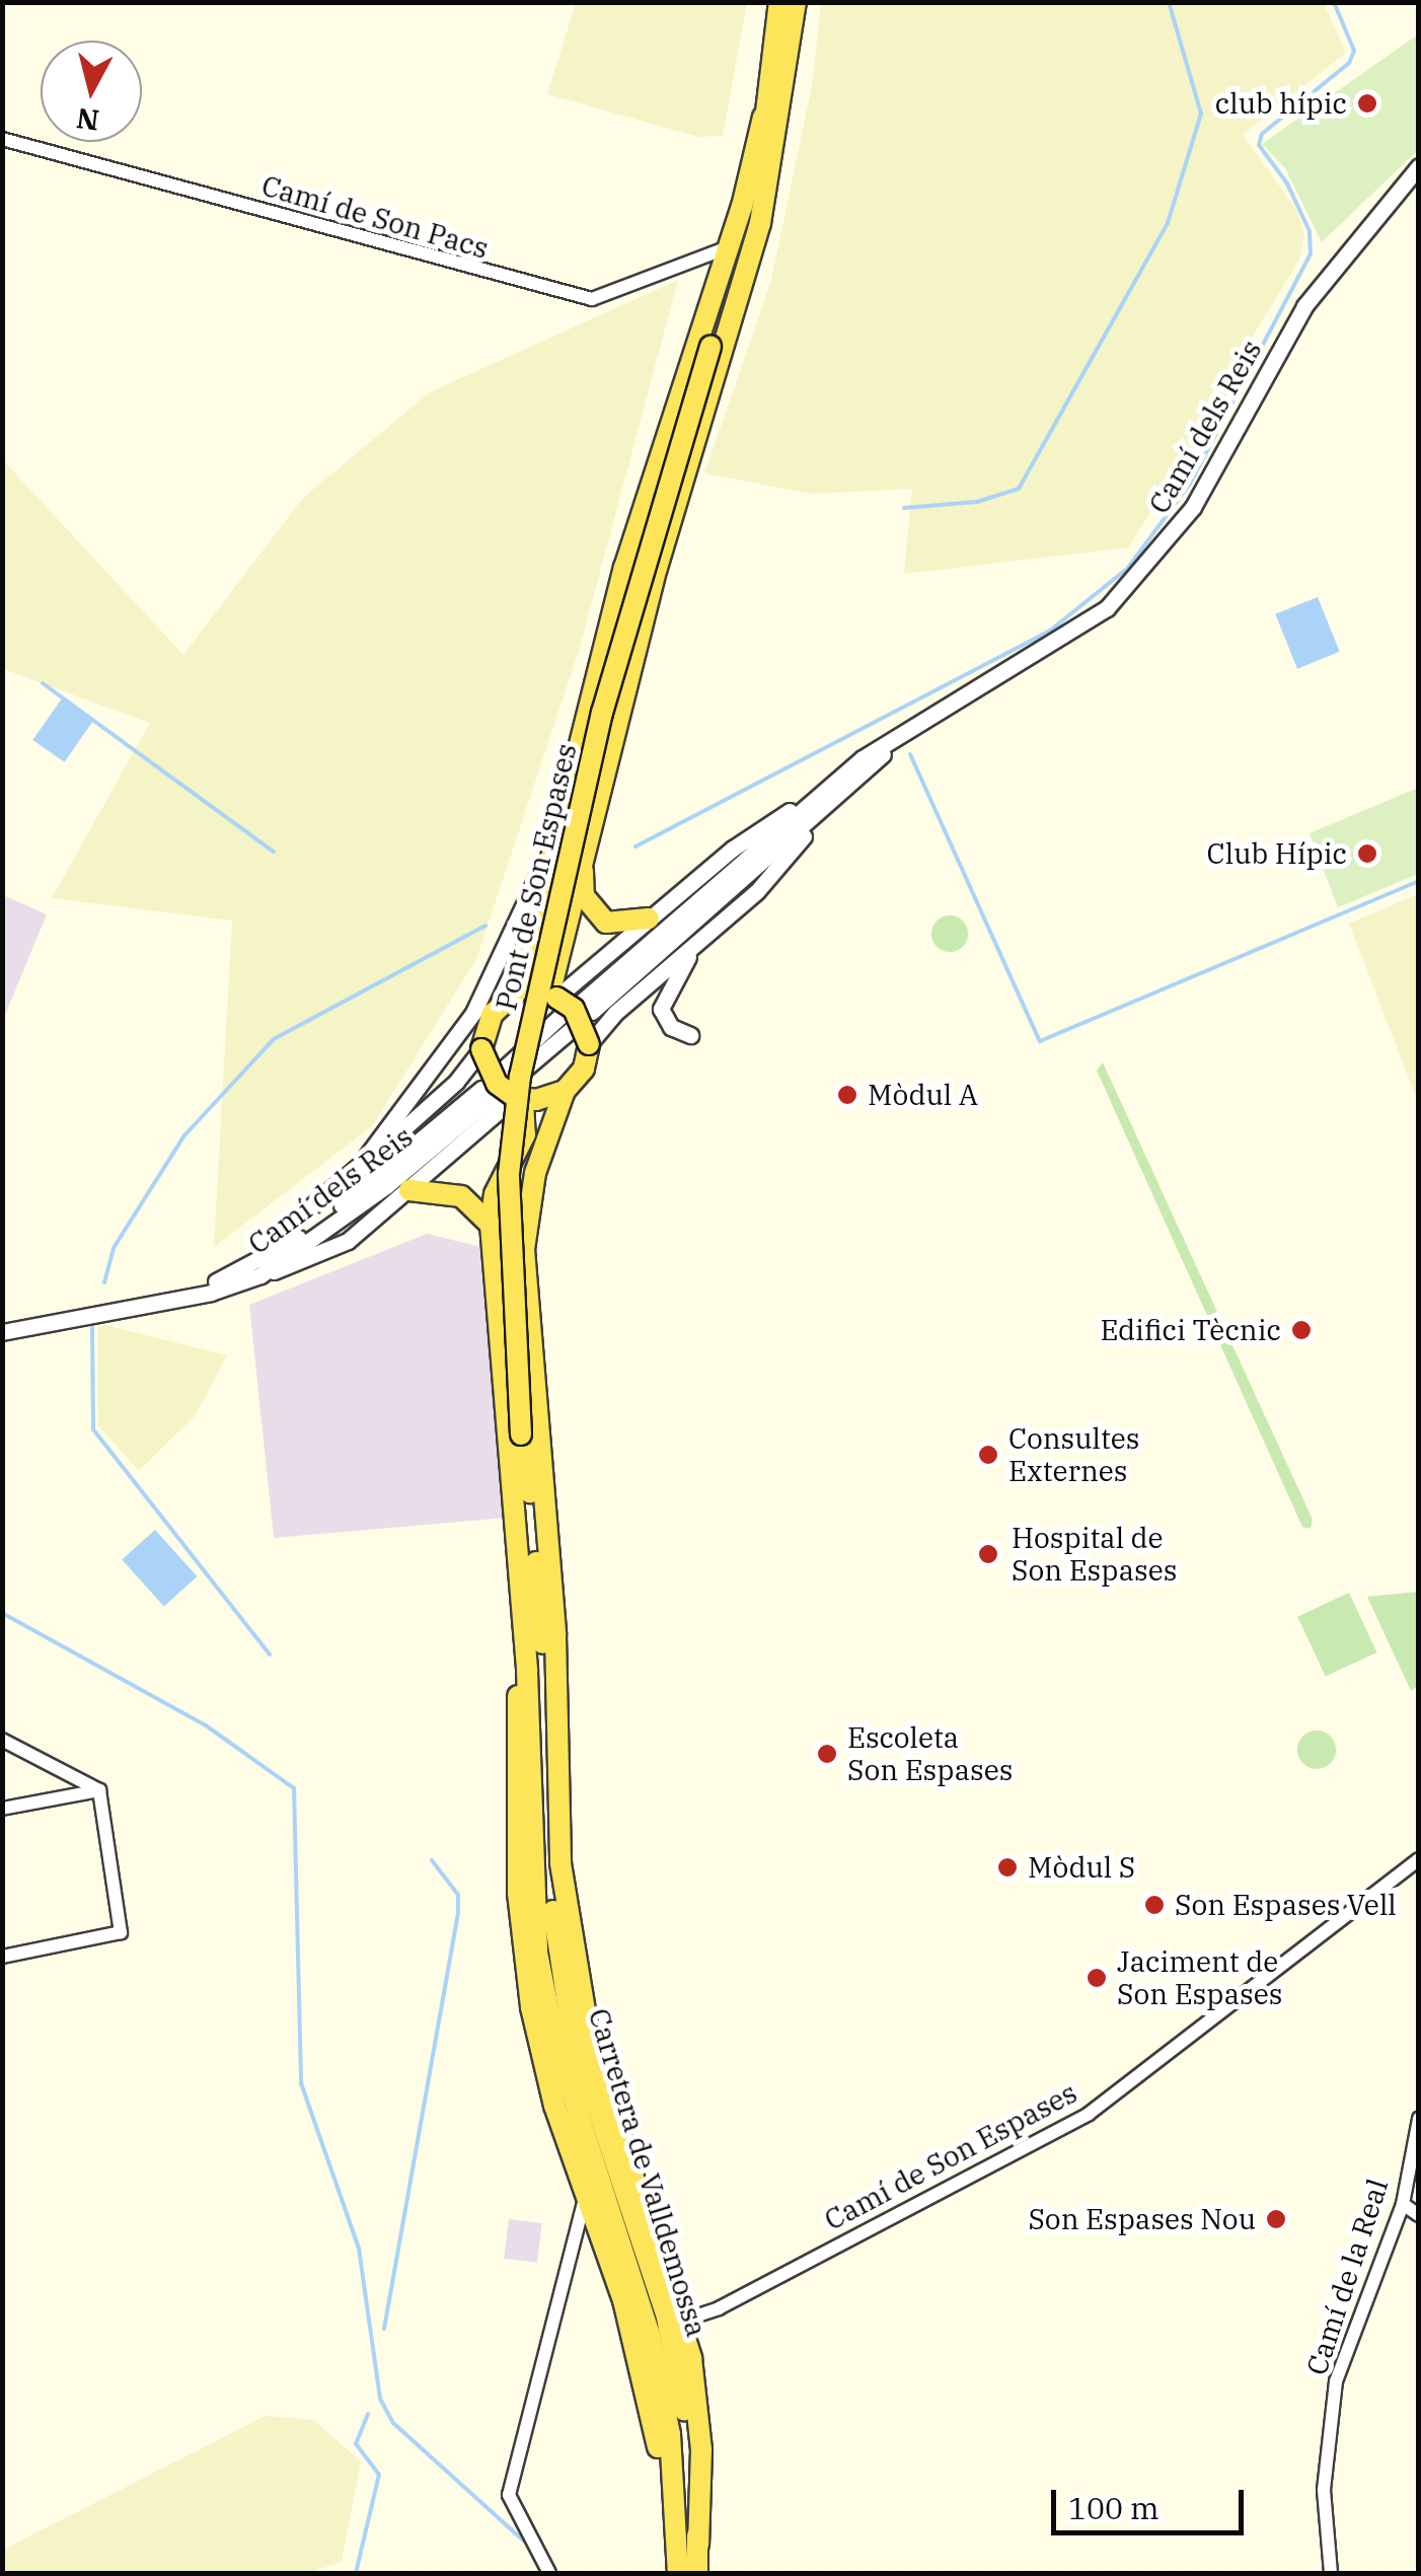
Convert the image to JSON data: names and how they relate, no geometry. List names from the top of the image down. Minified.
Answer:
{"streets":{"main road":["Pont de Son Espases","Carretera de Valldemossa"],"street":["Camí de Son Pacs","Camí dels Reis","Camí de Son Espases","Camí de la Real"]},"crossings":[["Pont de Son Espases","Carretera de Valldemossa"]],"places":["club hípic","Club Hípic","Mòdul A","Edifici Tècnic","Consultes Externes","Hospital de Son Espases","Escoleta Son Espases","Mòdul S","Son Espases Vell","Jaciment de Son Espases","Son Espases Nou"],"scale_bar":"100 m","north":"bottom"}
